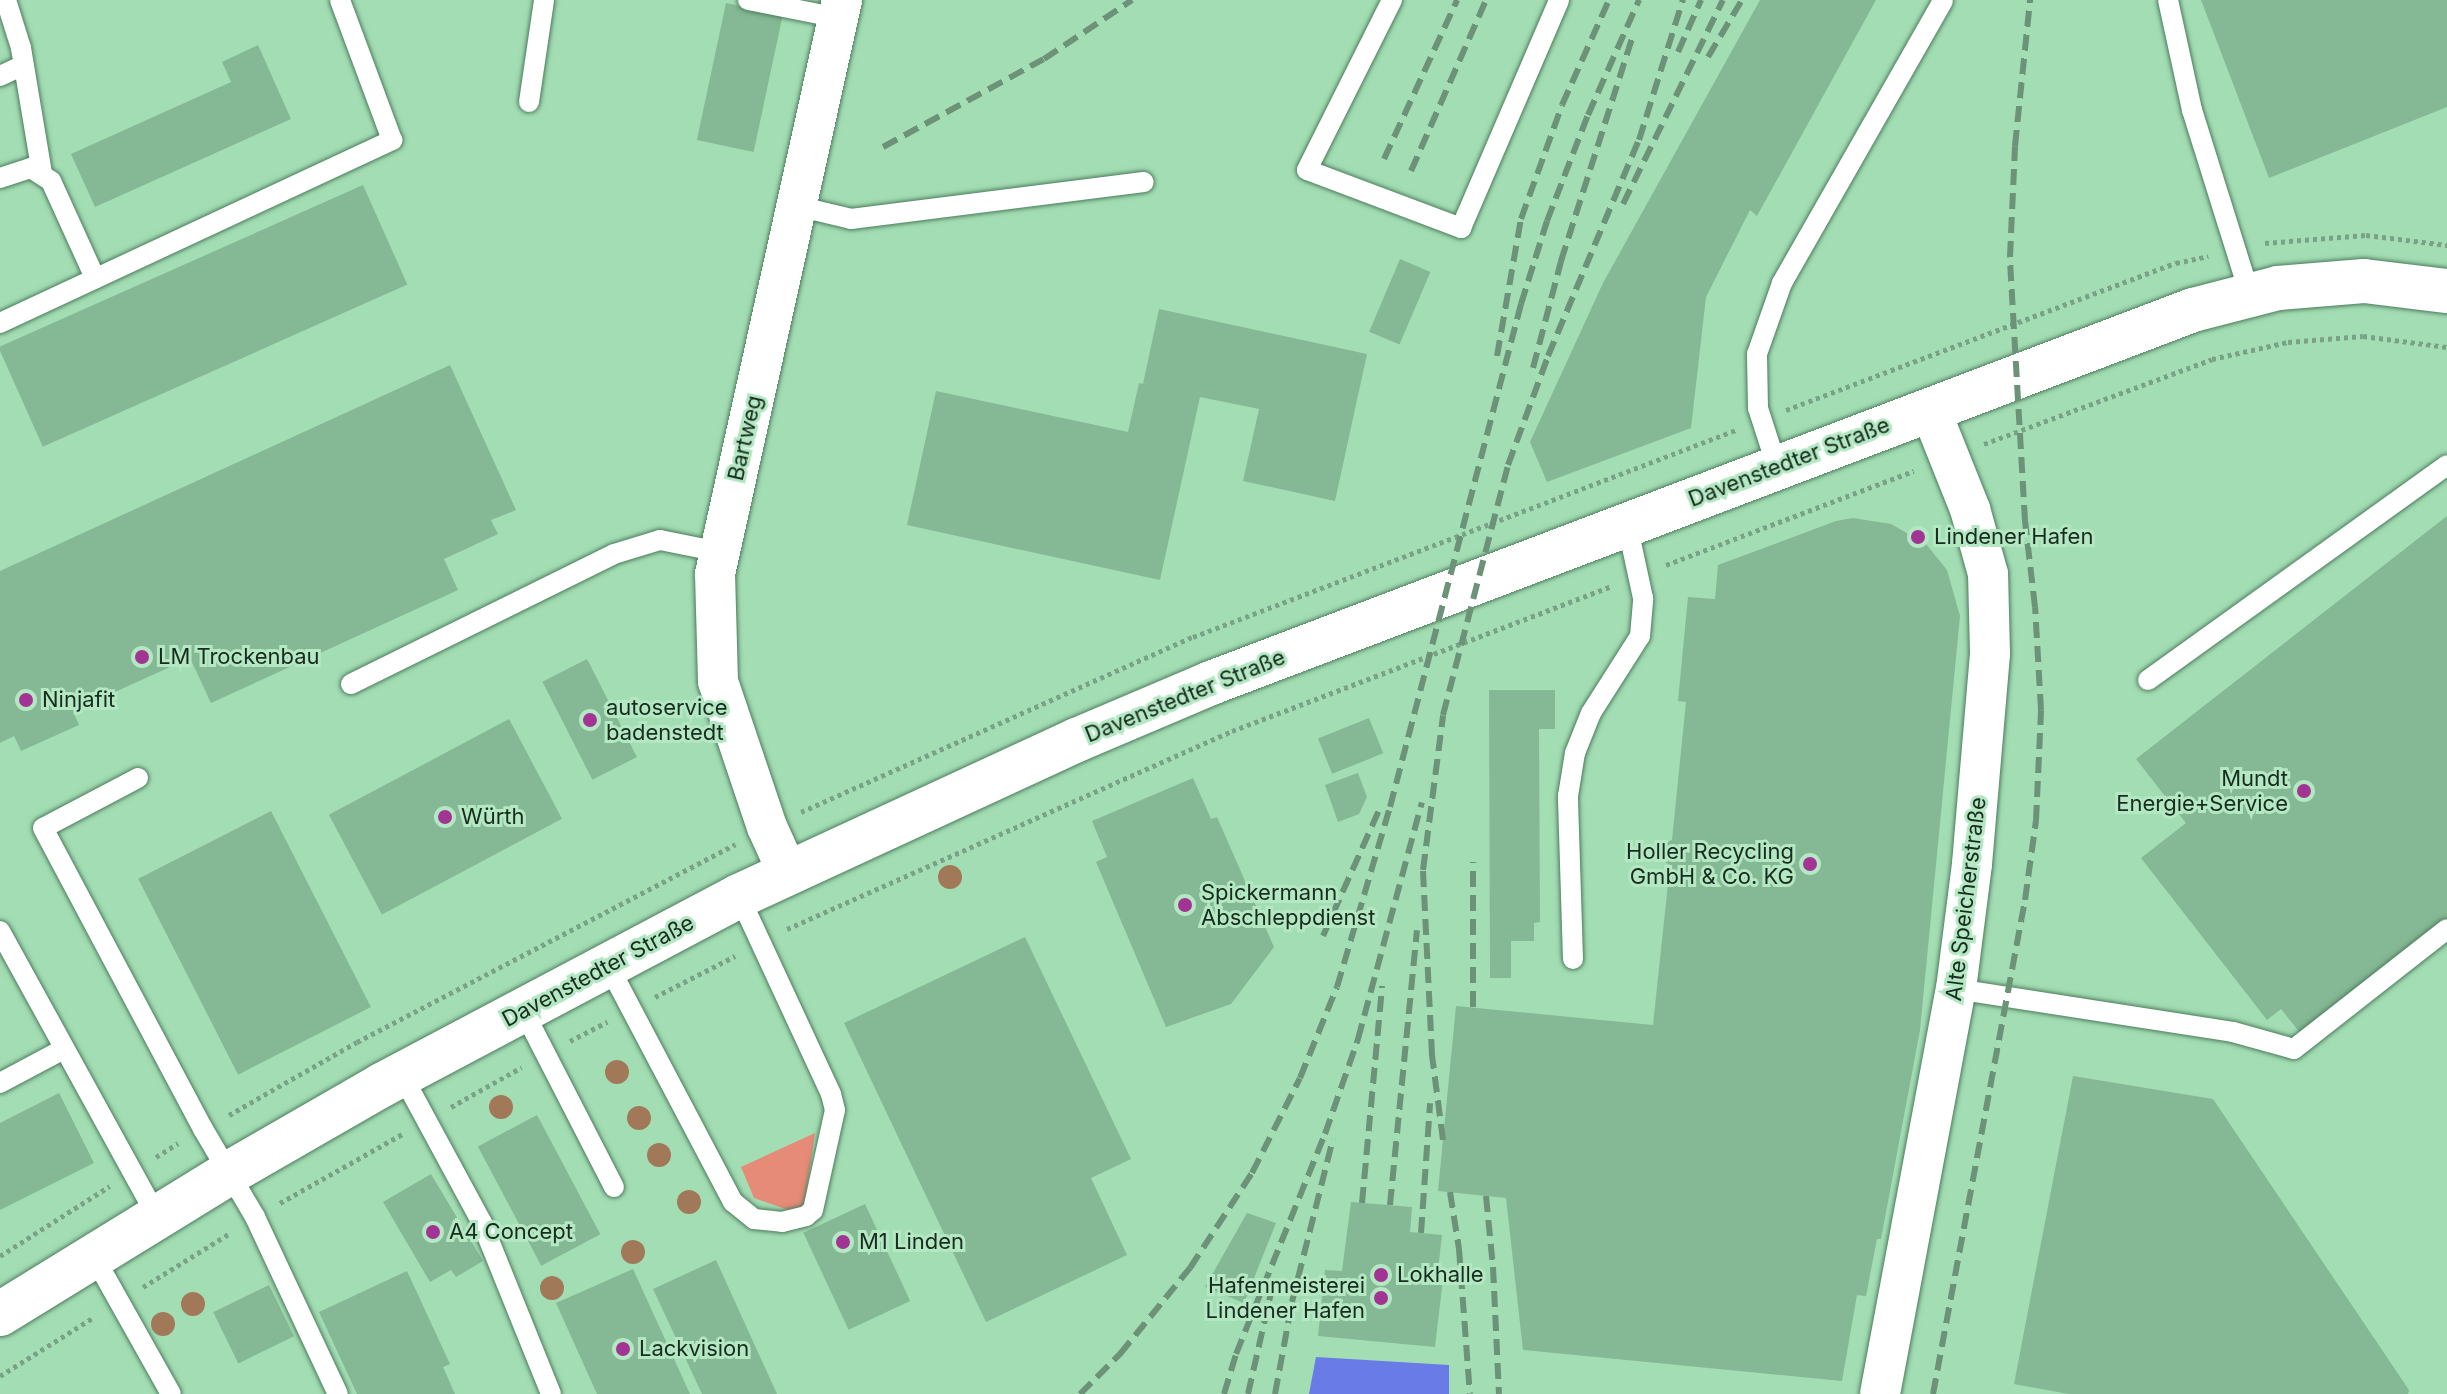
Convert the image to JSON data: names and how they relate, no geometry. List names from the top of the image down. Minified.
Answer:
{"streets":{"street":["Bartweg","Davenstedter Straße","Alte Speicherstraße"]},"crossings":[["Bartweg","Davenstedter Straße"],["Davenstedter Straße","Alte Speicherstraße"]],"places":["Lindener Hafen","LM Trockenbau","Ninjafit","autoservice badenstedt","Mundt Energie+Service","Würth","Holler Recycling GmbH & Co. KG","Spickermann Abschleppdienst","A4 Concept","M1 Linden","Lokhalle","Hafenmeisterei Lindener Hafen","Lackvision"]}
